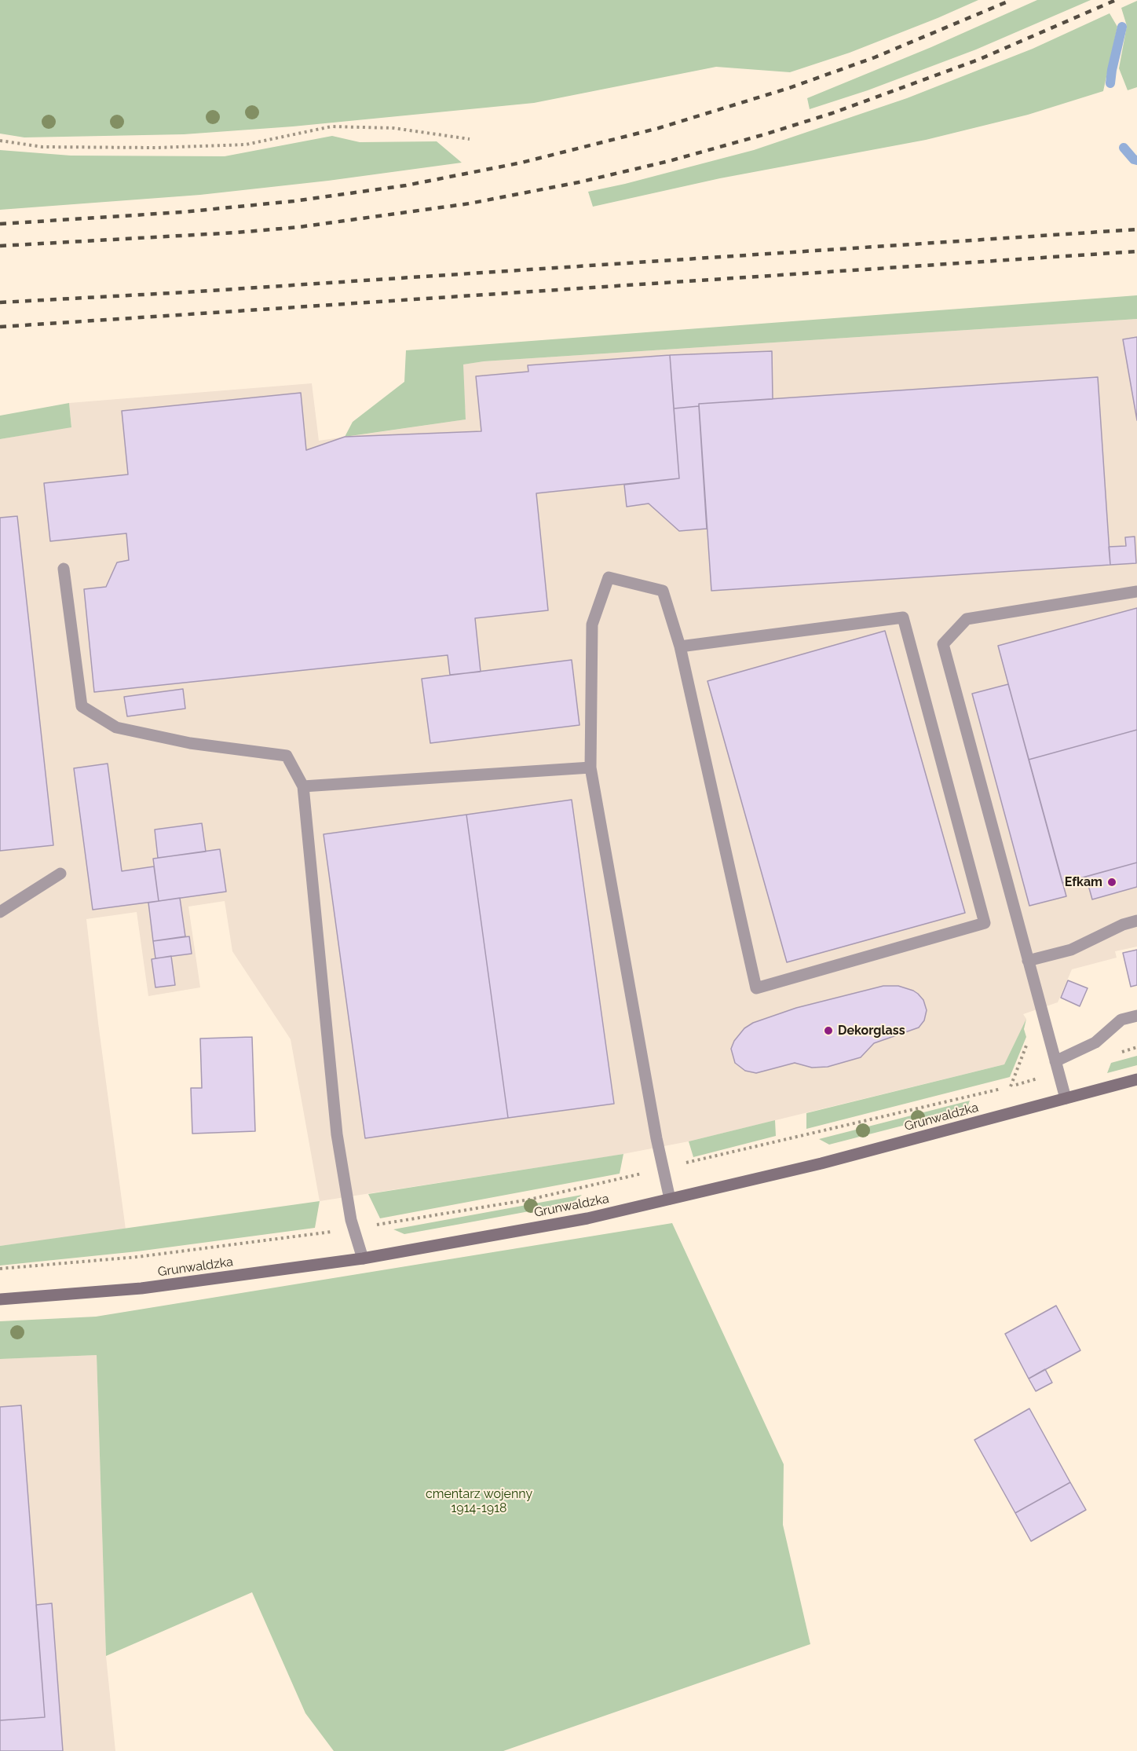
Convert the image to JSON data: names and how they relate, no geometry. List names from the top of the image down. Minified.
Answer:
{"streets":{"main road":["Grunwaldzka"]},"parks":["cmentarz wojenny 1914-1918"],"places":["Efkam","Dekorglass"]}
